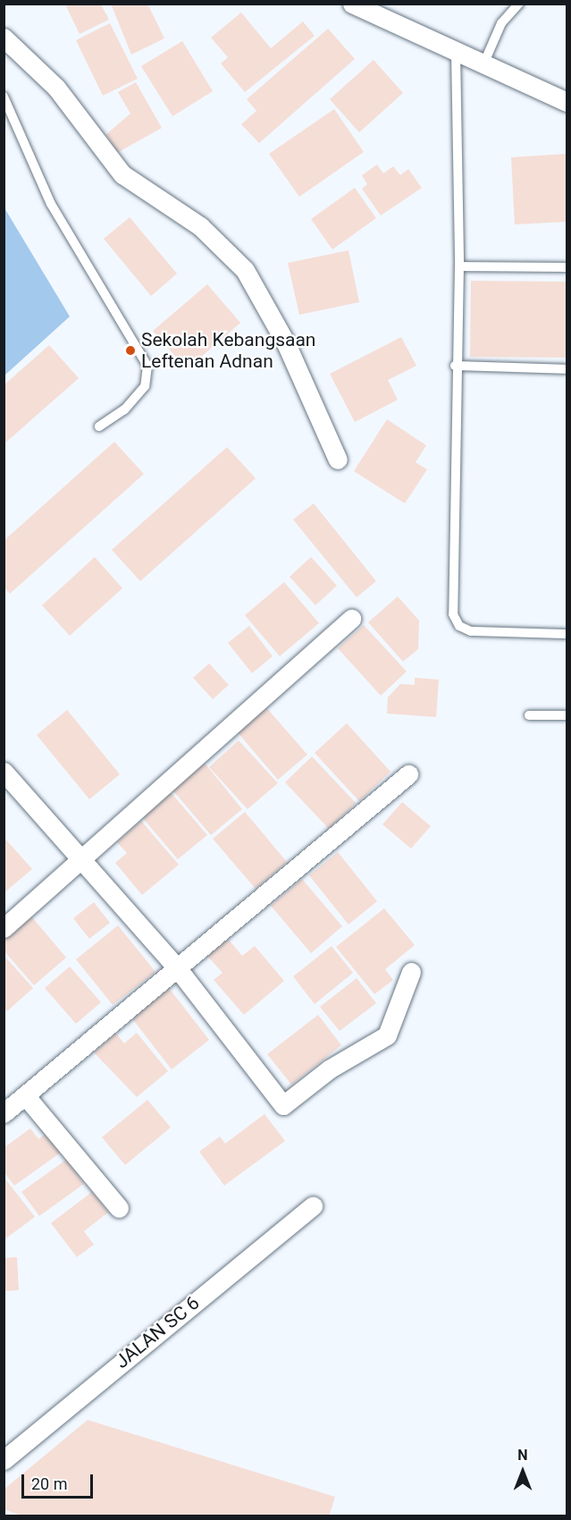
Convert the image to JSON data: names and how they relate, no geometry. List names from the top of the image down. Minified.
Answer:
{"streets":{"street":["JALAN SC 6"]},"places":["Sekolah Kebangsaan Leftenan Adnan"],"scale_bar":"20 m","north":"top"}
